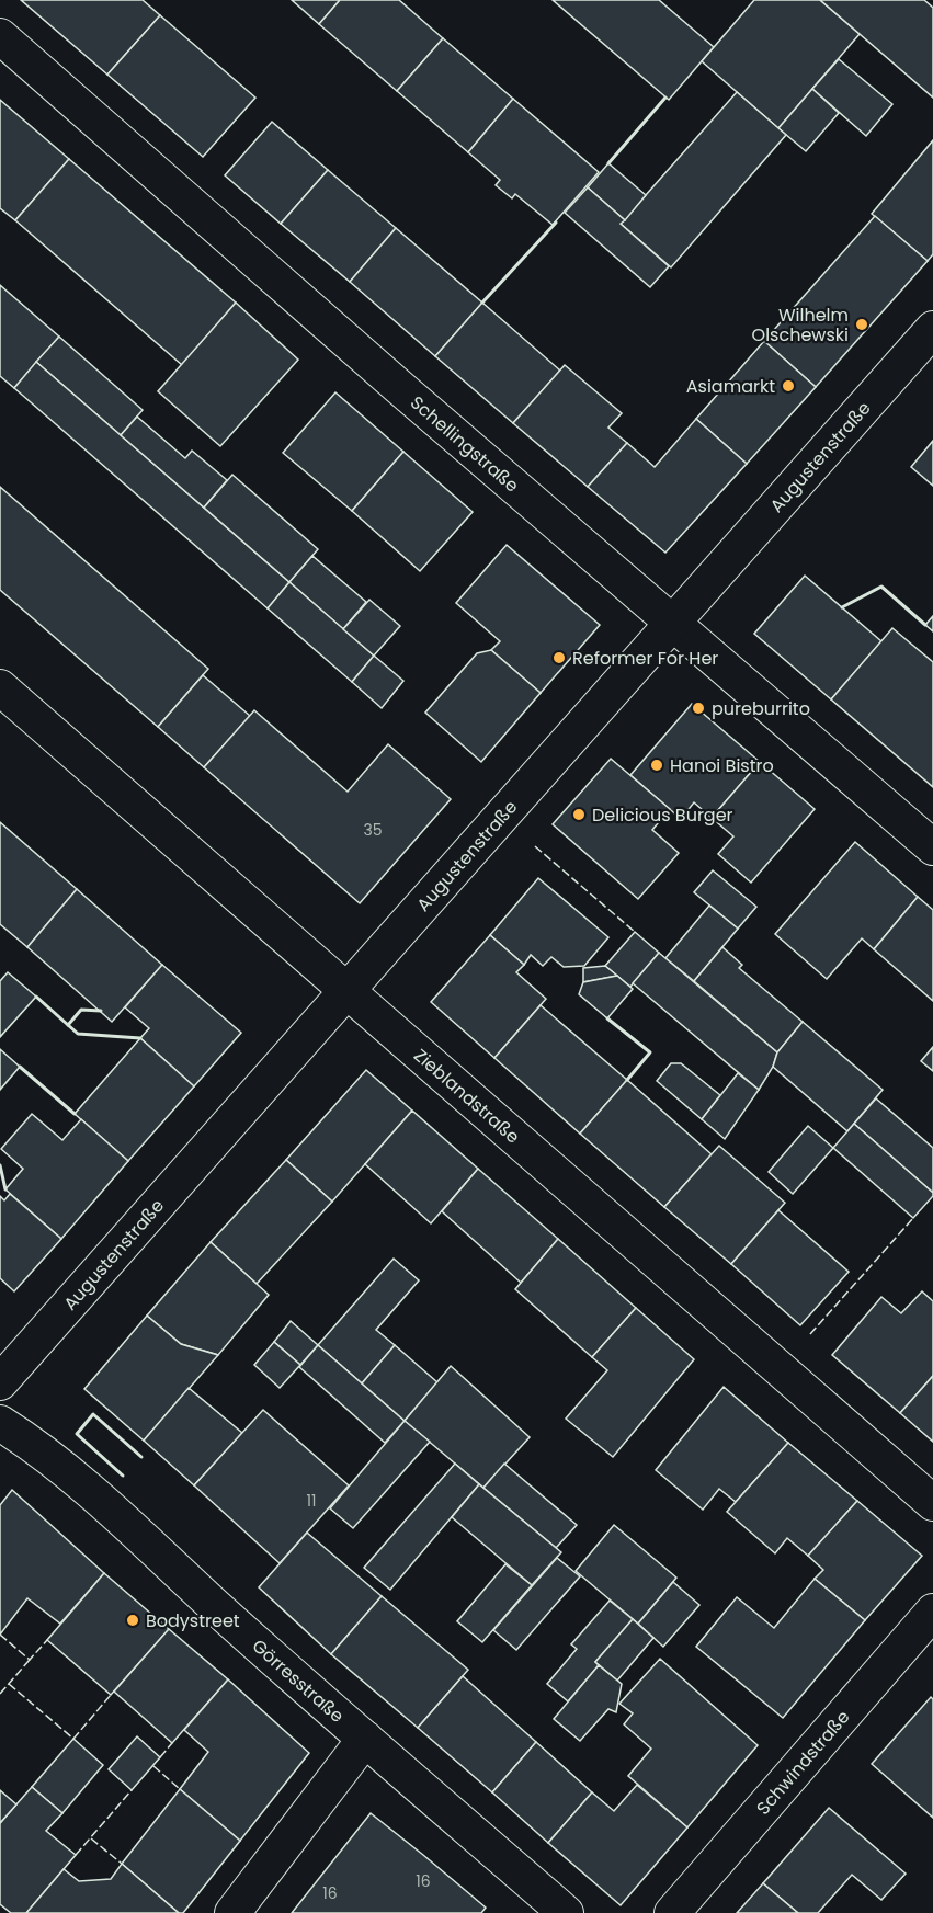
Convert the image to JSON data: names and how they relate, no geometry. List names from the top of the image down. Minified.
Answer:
{"streets":{"street":["Schellingstraße","Augustenstraße","Zieblandstraße","Görresstraße","Schwindstraße"]},"crossings":[["Schellingstraße","Augustenstraße"],["Augustenstraße","Zieblandstraße"]],"places":["Wilhelm Olschewski","Asiamarkt","Reformer For Her","pureburrito","Hanoi Bistro","Delicious Burger","Bodystreet"],"house_numbers":["35","11","16","16"]}
